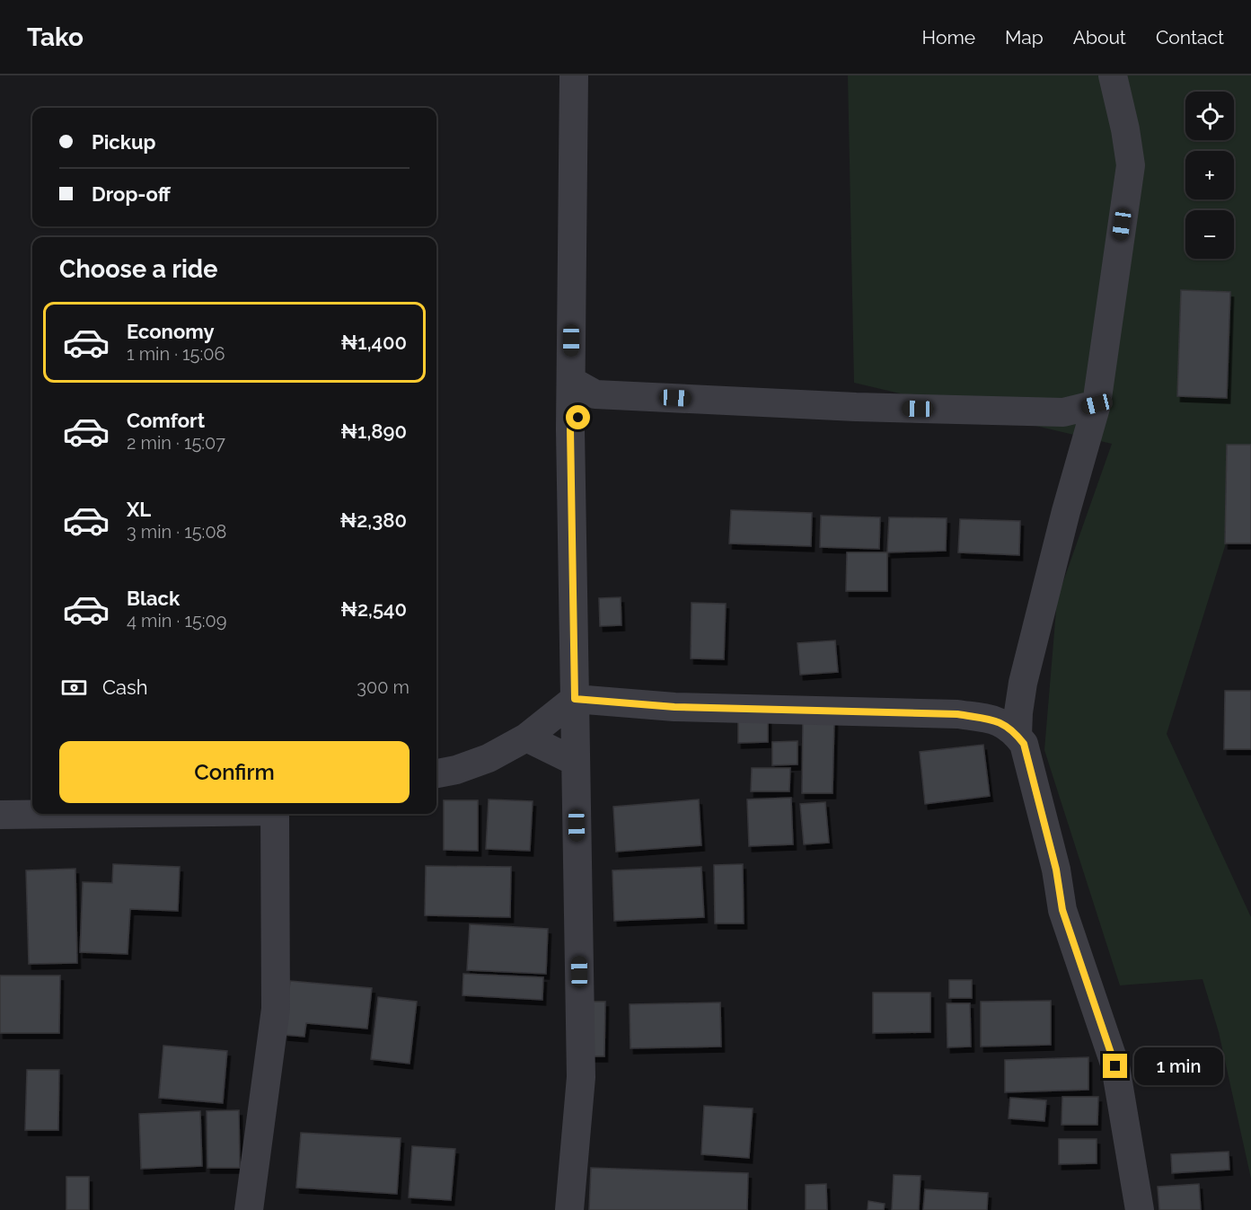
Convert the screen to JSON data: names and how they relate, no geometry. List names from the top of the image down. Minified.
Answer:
{"page":{"header":"Tako","nav":["Home","Map","About","Contact"],"map_buttons":["+","−"],"banner":["Pickup","Drop-off"],"heading":"Choose a ride","list":[{"name":"Economy","note":"1 min · 15:06","value":"₦1,400"},{"name":"Comfort","note":"2 min · 15:07","value":"₦1,890"},{"name":"XL","note":"3 min · 15:08","value":"₦2,380"},{"name":"Black","note":"4 min · 15:09","value":"₦2,540"}],"pay":["Cash","300 m"],"buttons":"Confirm","bubble":"1 min"}}
